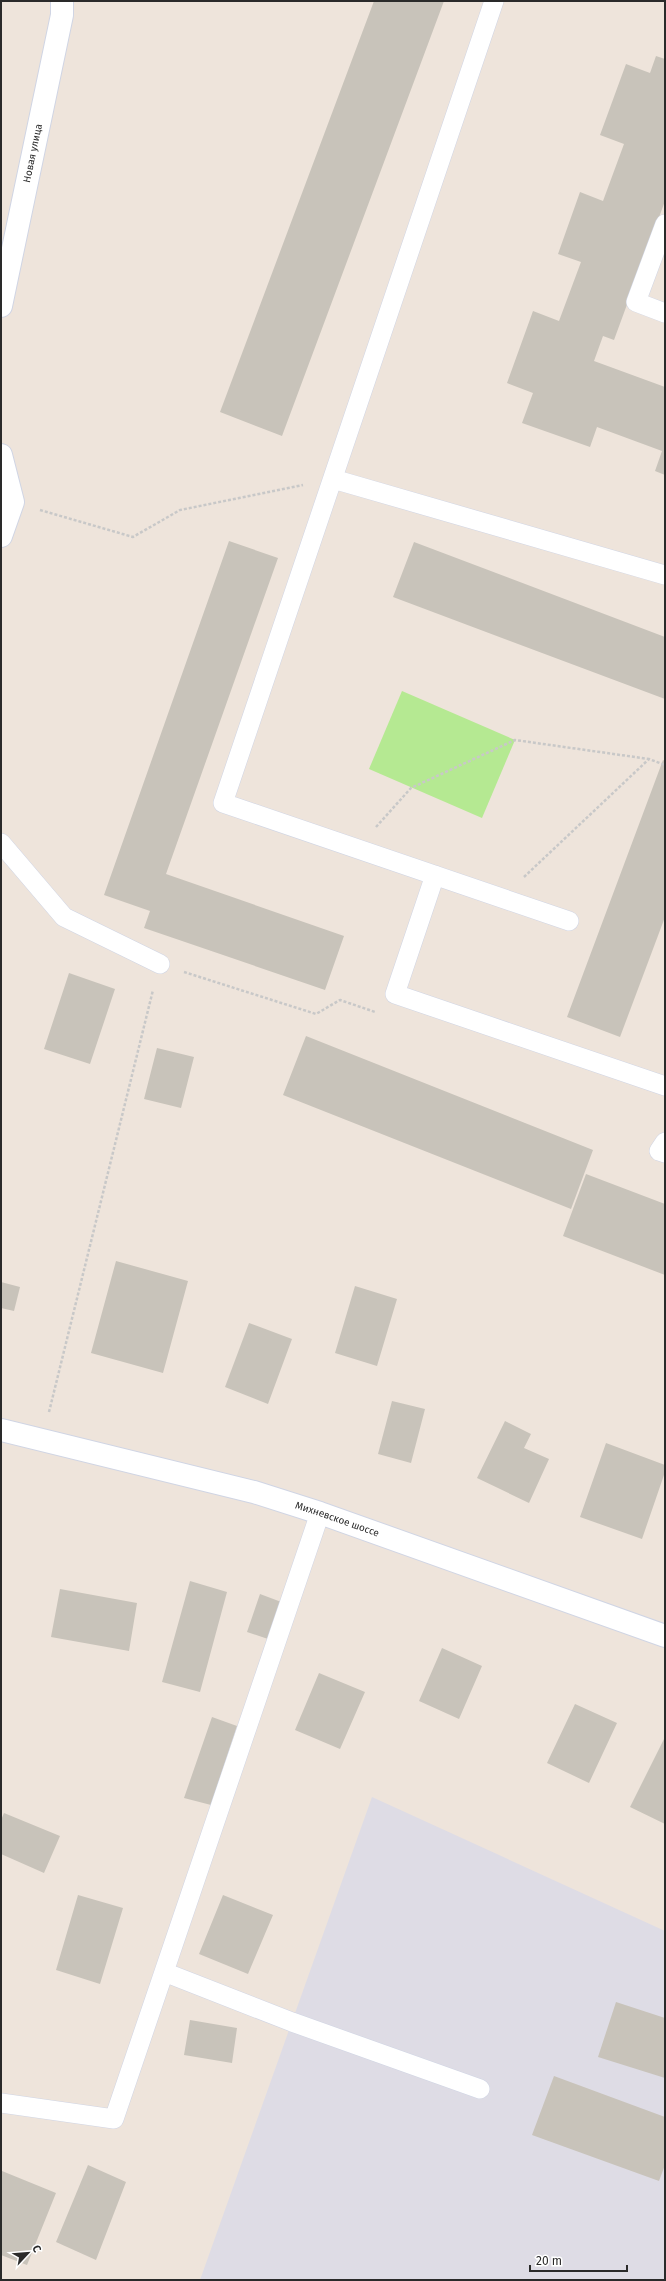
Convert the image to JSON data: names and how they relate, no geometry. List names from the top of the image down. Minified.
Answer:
{"streets":{"street":["Новая улица","Михневское шоссе"]},"scale_bar":"20 m","north":"top right"}
